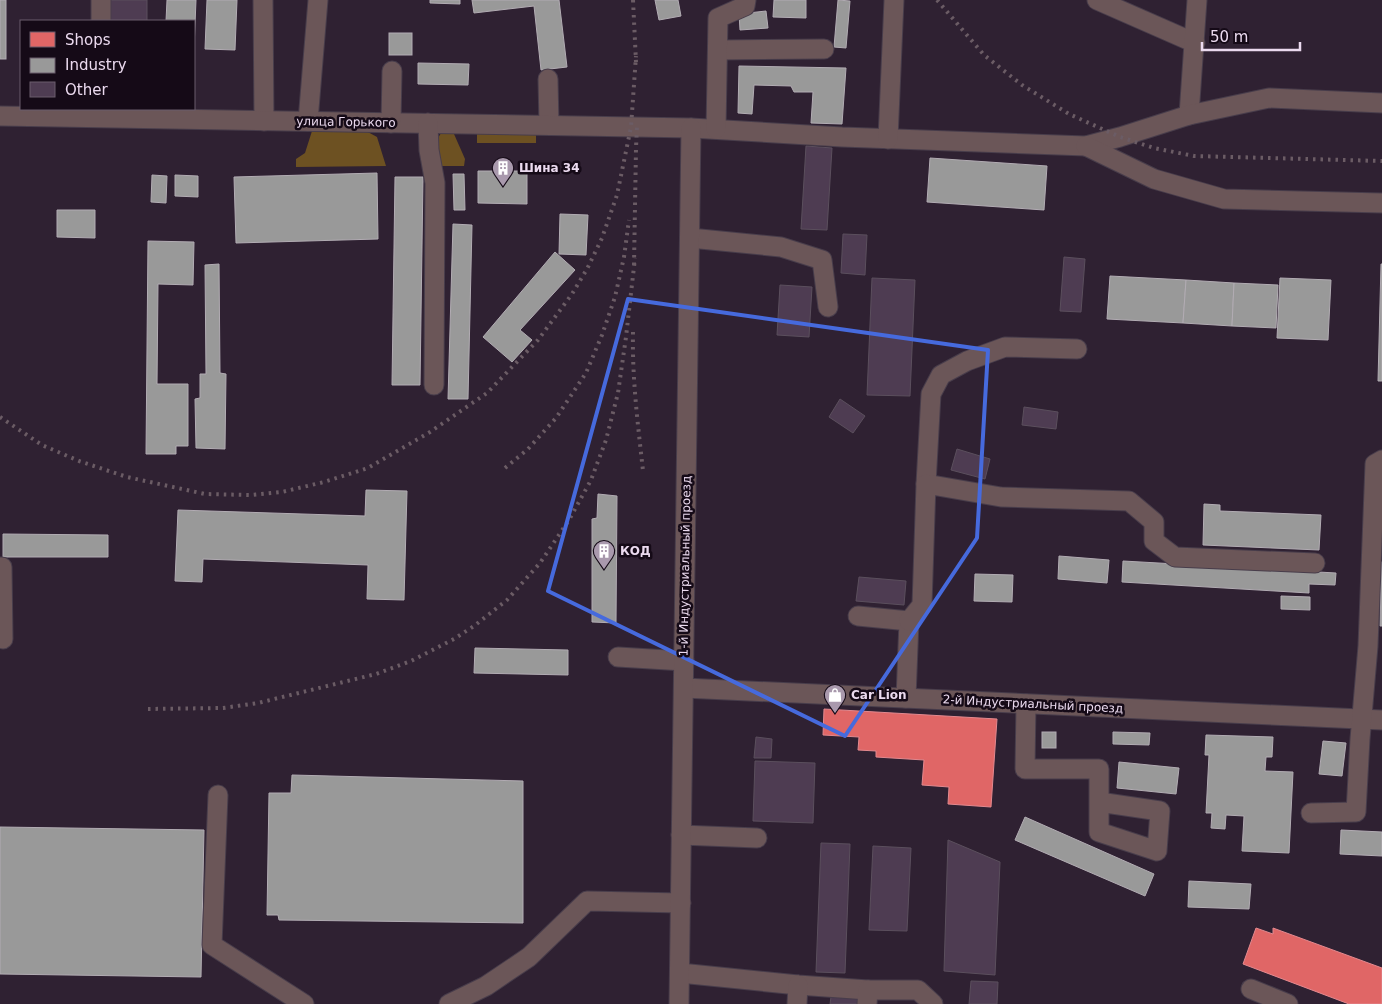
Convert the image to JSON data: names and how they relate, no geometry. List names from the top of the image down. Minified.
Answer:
{"streets":{"street":["улица Горького","1-й Индустриальный проезд","2-й Индустриальный проезд"]},"crossings":[["улица Горького","1-й Индустриальный проезд"],["1-й Индустриальный проезд","2-й Индустриальный проезд"]],"places":{"building":["Шина 34","КОД"],"shop":["Car Lion"]},"legend":["Shops","Industry","Other"],"scale_bar":"50 m"}
